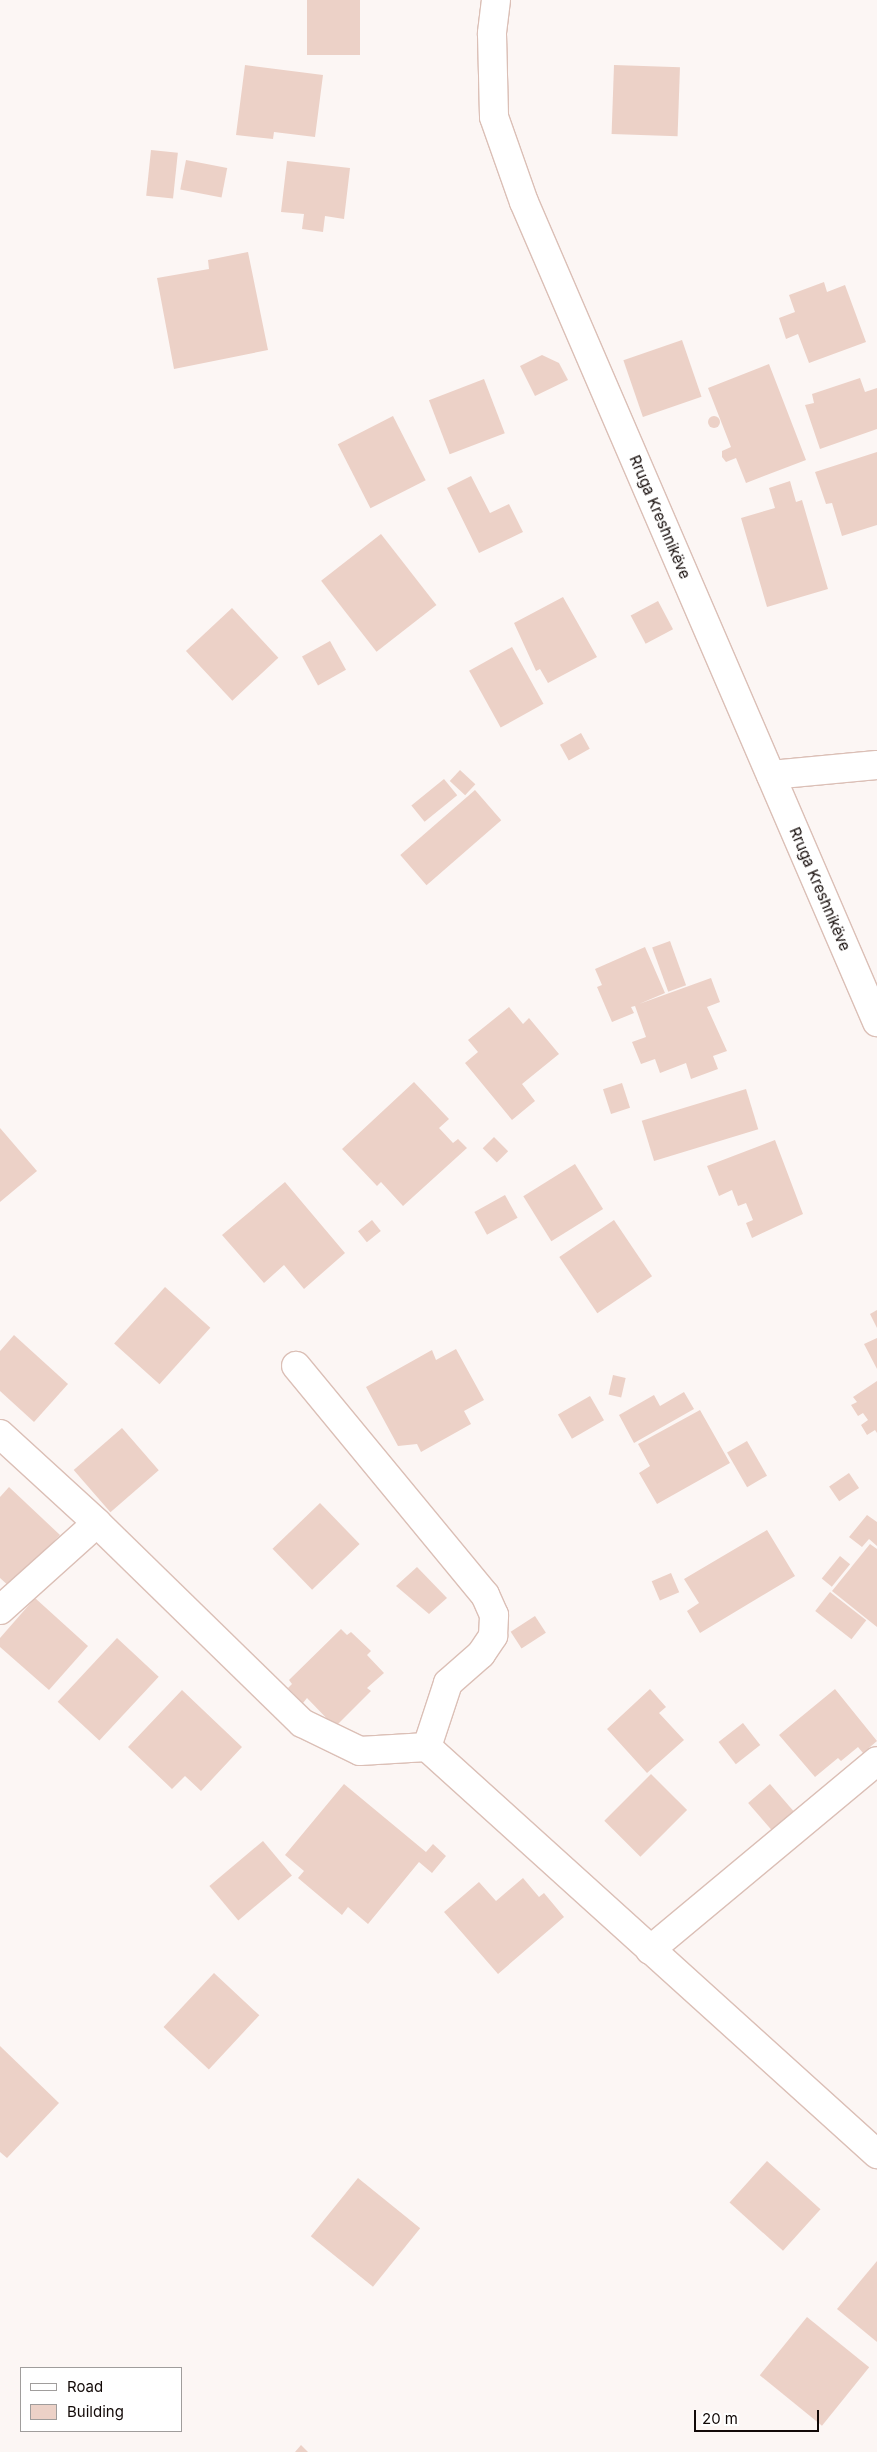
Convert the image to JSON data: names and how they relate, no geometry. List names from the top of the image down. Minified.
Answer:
{"streets":{"street":["Rruga Kreshnikëve"]},"legend":["Road","Building"],"scale_bar":"20 m"}
